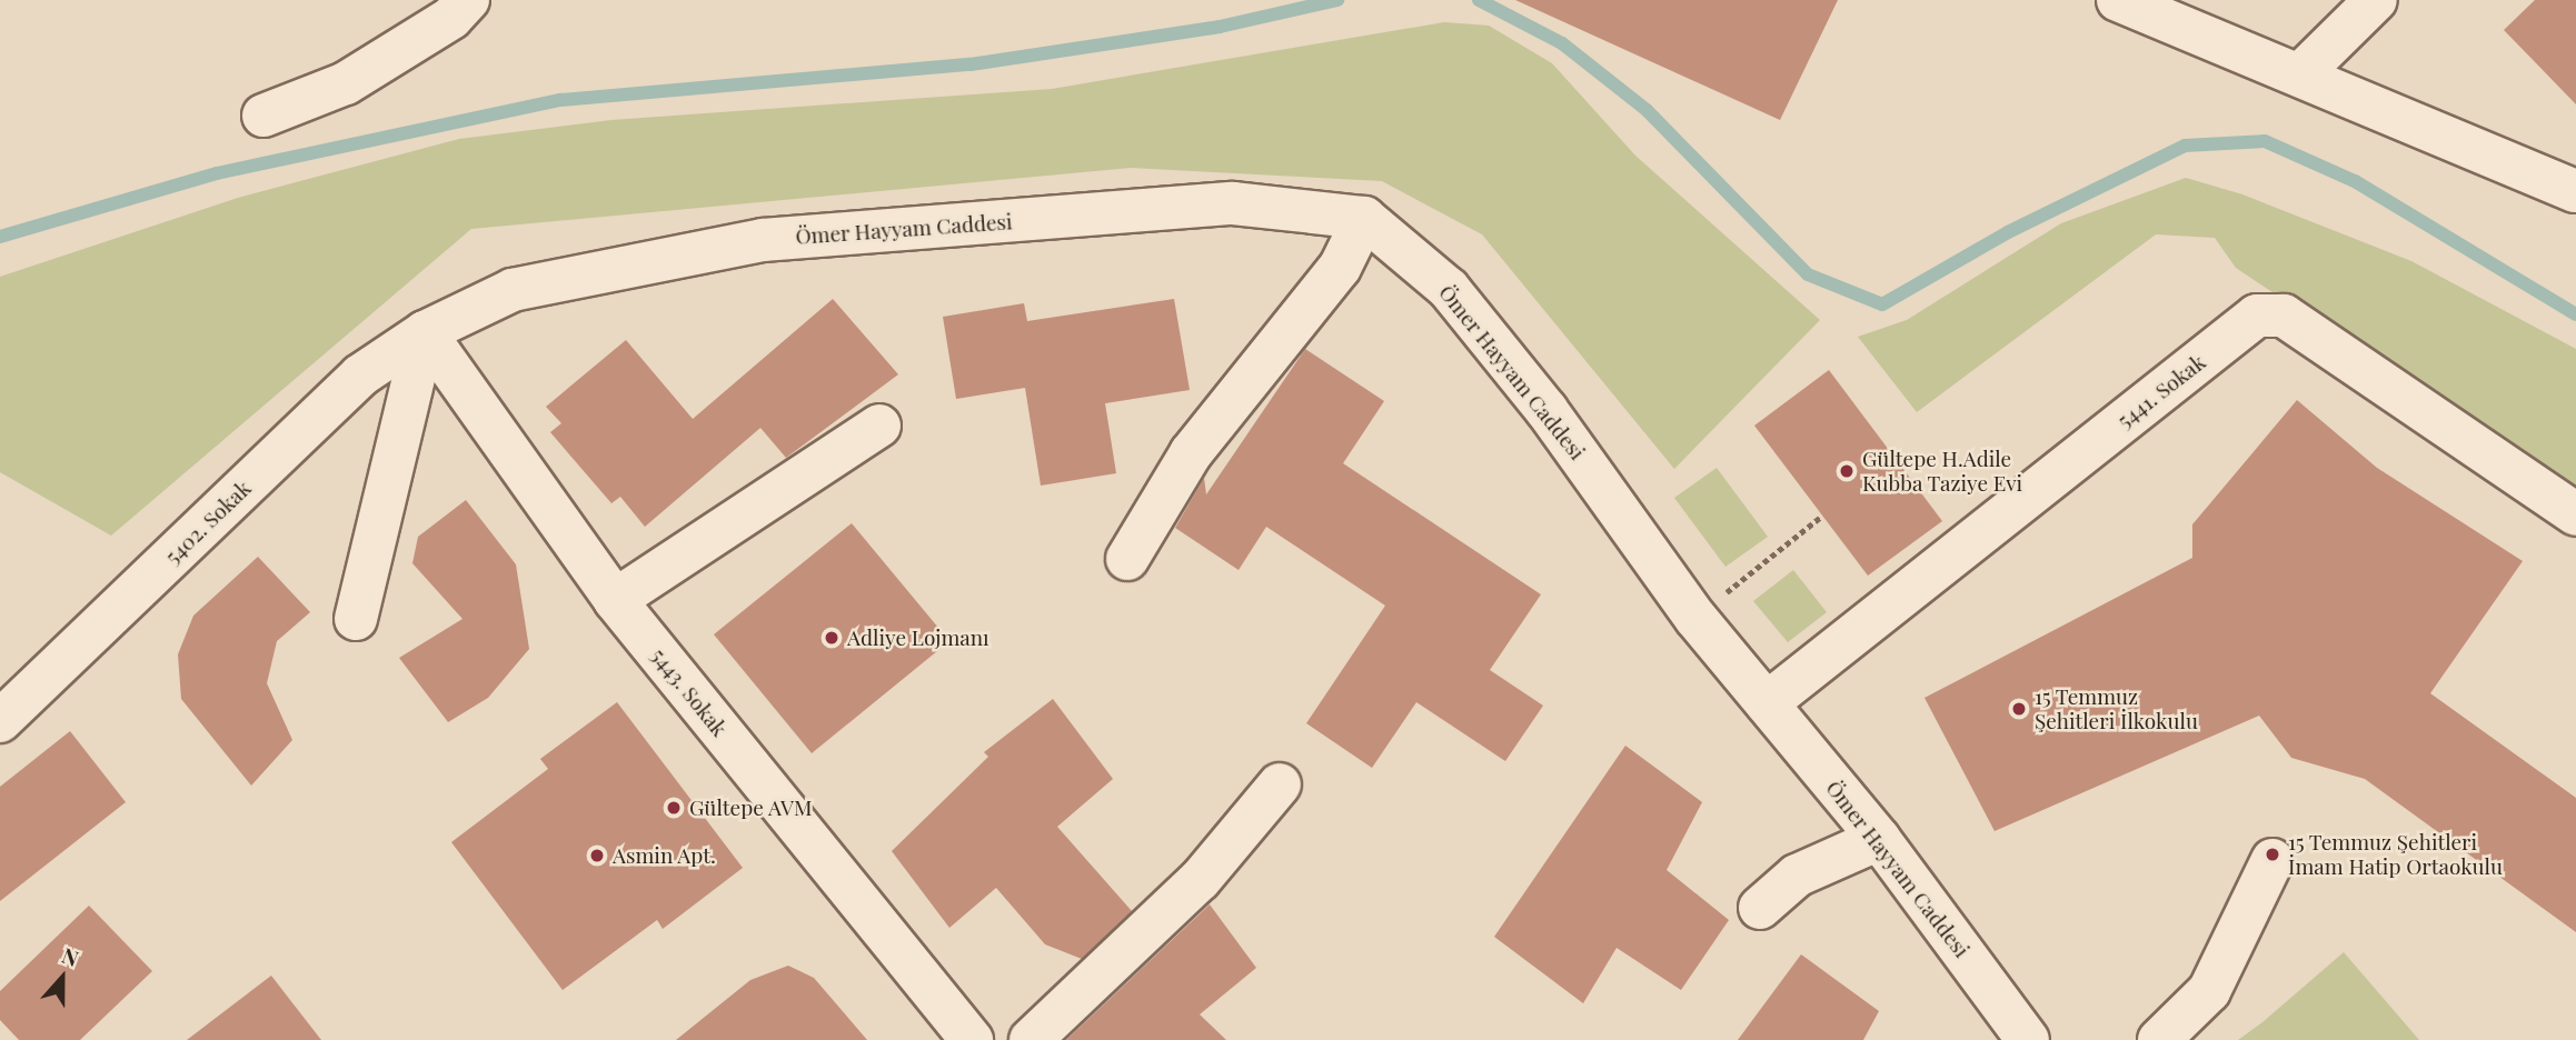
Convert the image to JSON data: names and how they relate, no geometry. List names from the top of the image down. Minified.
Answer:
{"streets":{"street":["Ömer Hayyam Caddesi","5441. Sokak","5402. Sokak","5443. Sokak"]},"crossings":[["Ömer Hayyam Caddesi","5441. Sokak"],["Ömer Hayyam Caddesi","5402. Sokak"],["Ömer Hayyam Caddesi","5443. Sokak"],["5402. Sokak","5443. Sokak"]],"places":["Gültepe H.Adile Kubba Taziye Evi","Adliye Lojmanı","15 Temmuz Şehitleri İlkokulu","Gültepe AVM","15 Temmuz Şehitleri İmam Hatip Ortaokulu","Asmin Apt."],"north":"top"}
